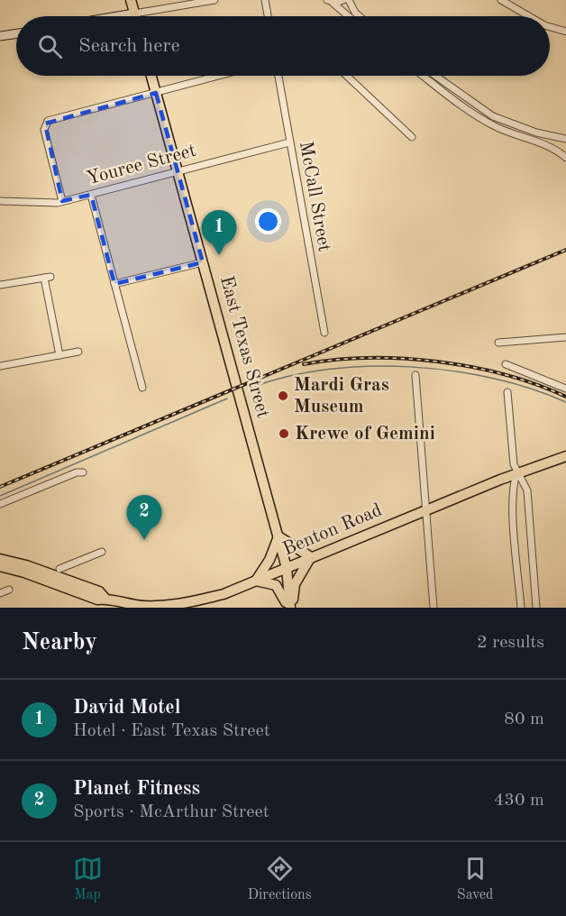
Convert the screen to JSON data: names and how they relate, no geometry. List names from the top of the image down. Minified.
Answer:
{"streets":{"main road":["East Texas Street","Benton Road"],"street":["Youree Street","McCall Street"]},"crossings":[["Youree Street","McCall Street"],["Youree Street","East Texas Street"],["East Texas Street","Benton Road"]],"places":["Mardi Gras Museum","Krewe of Gemini"],"page":{"search":"Search here","pins":["1","2"],"heading":["Nearby","2 results"],"list":[{"mark":"1","name":"David Motel","note":"Hotel · East Texas Street","value":"80 m"},{"mark":"2","name":"Planet Fitness","note":"Sports · McArthur Street","value":"430 m"}],"nav":["Map","Directions","Saved"]}}
